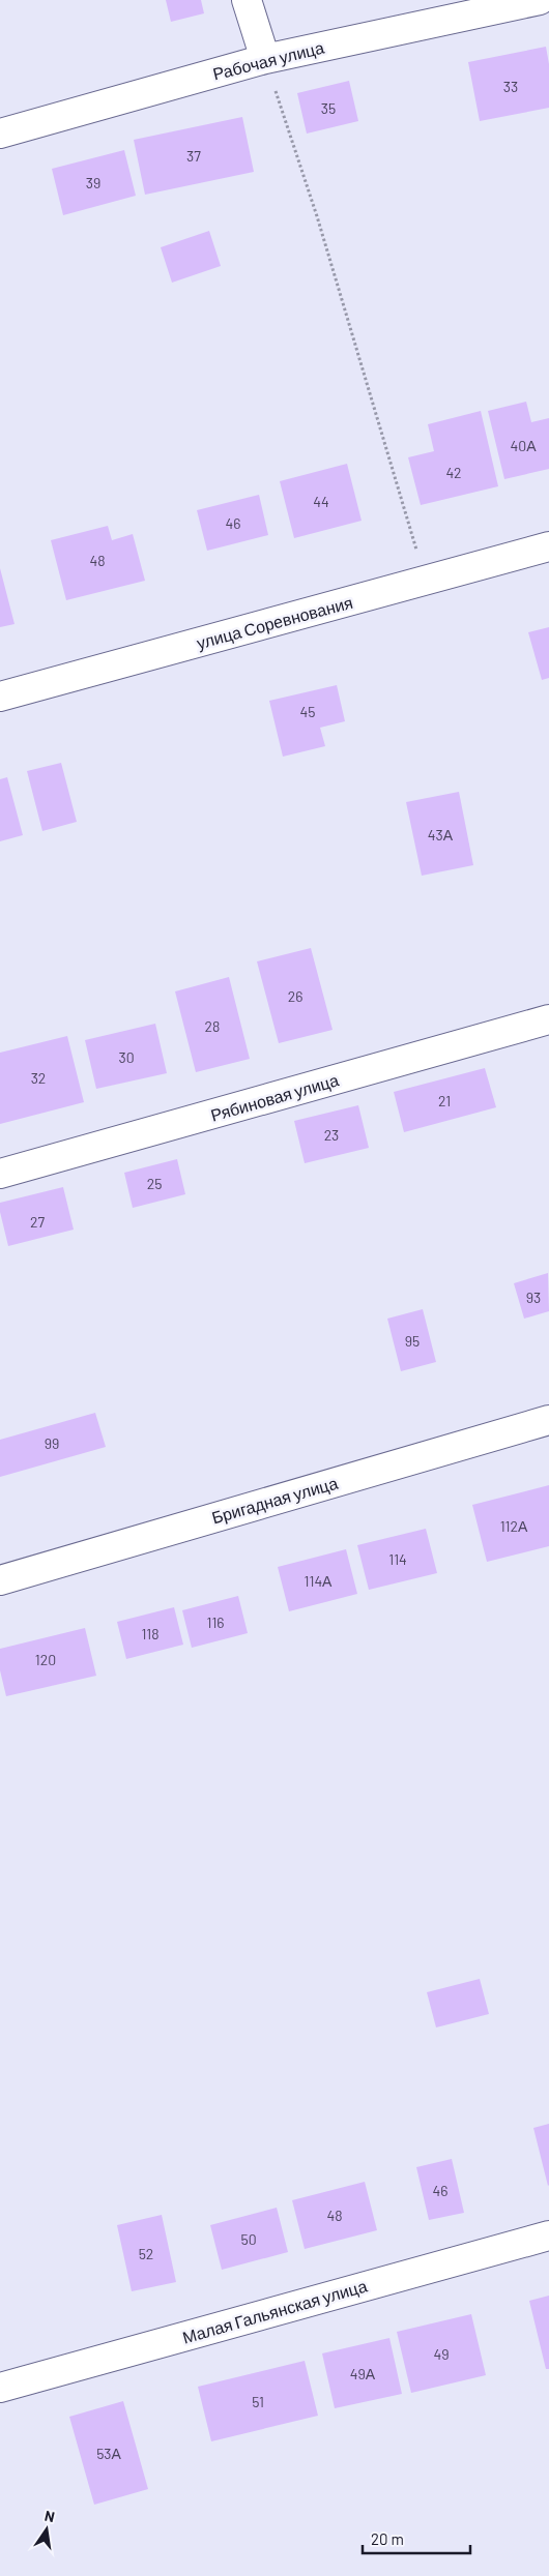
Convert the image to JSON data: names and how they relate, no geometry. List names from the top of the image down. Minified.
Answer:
{"streets":{"street":["Рабочая улица","улица Соревнования","Рябиновая улица","Бригадная улица","Малая Гальянская улица"]},"house_numbers":["33","35","37","39","40А","42","44","46","48","45","43А","26","28","30","32","21","23","25","27","93","95","99","112А","114","114А","116","118","120","46","48","50","52","49","49А","51","53А"],"scale_bar":"20 m","north":"top"}
